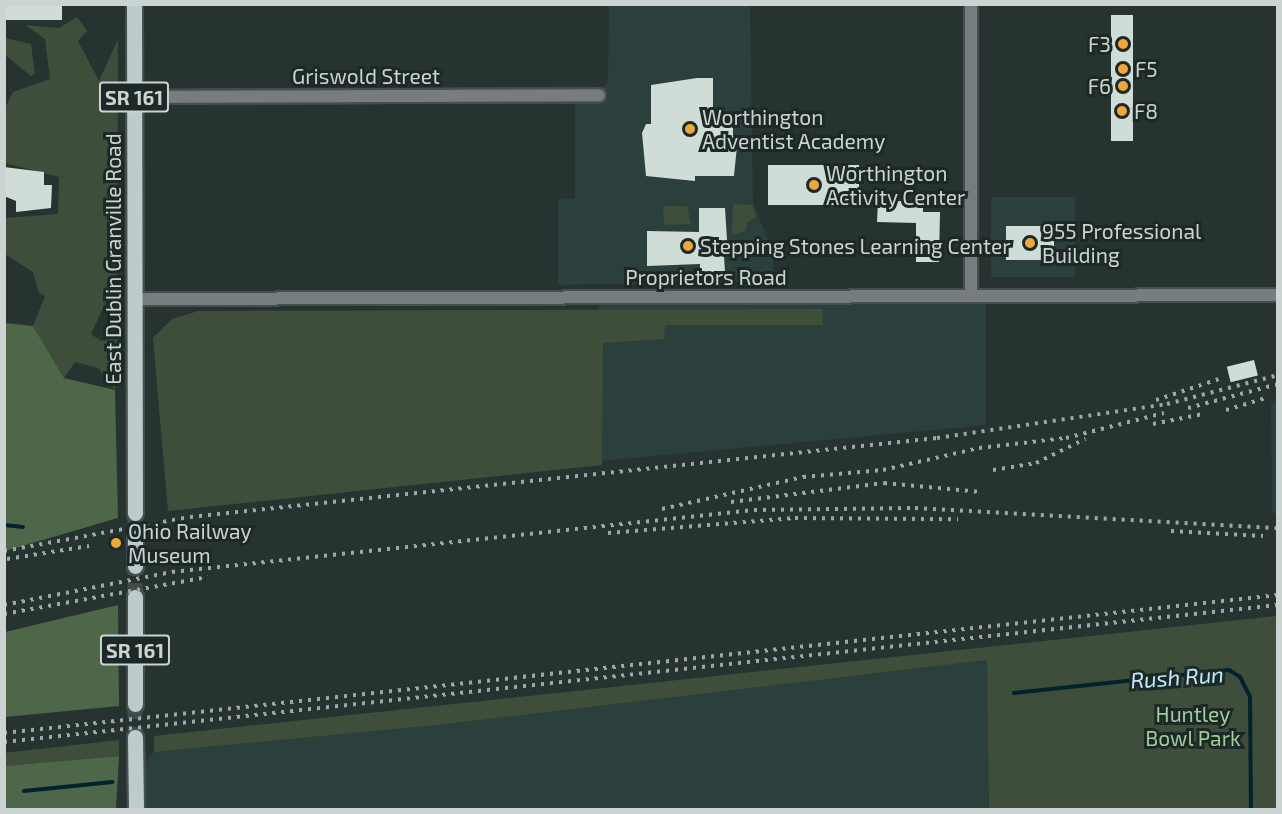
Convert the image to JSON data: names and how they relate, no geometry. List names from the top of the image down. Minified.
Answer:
{"streets":{"main road":["SR 161","East Dublin Granville Road"],"street":["Griswold Street","Proprietors Road"]},"crossings":[["Griswold Street","East Dublin Granville Road"],["East Dublin Granville Road","Proprietors Road"]],"water":["Rush Run"],"parks":["Huntley Bowl Park"],"places":["F3","F5","F6","F8","Worthington Adventist Academy","Worthington Activity Center","955 Professional Building","Stepping Stones Learning Center","Ohio Railway Museum"]}
